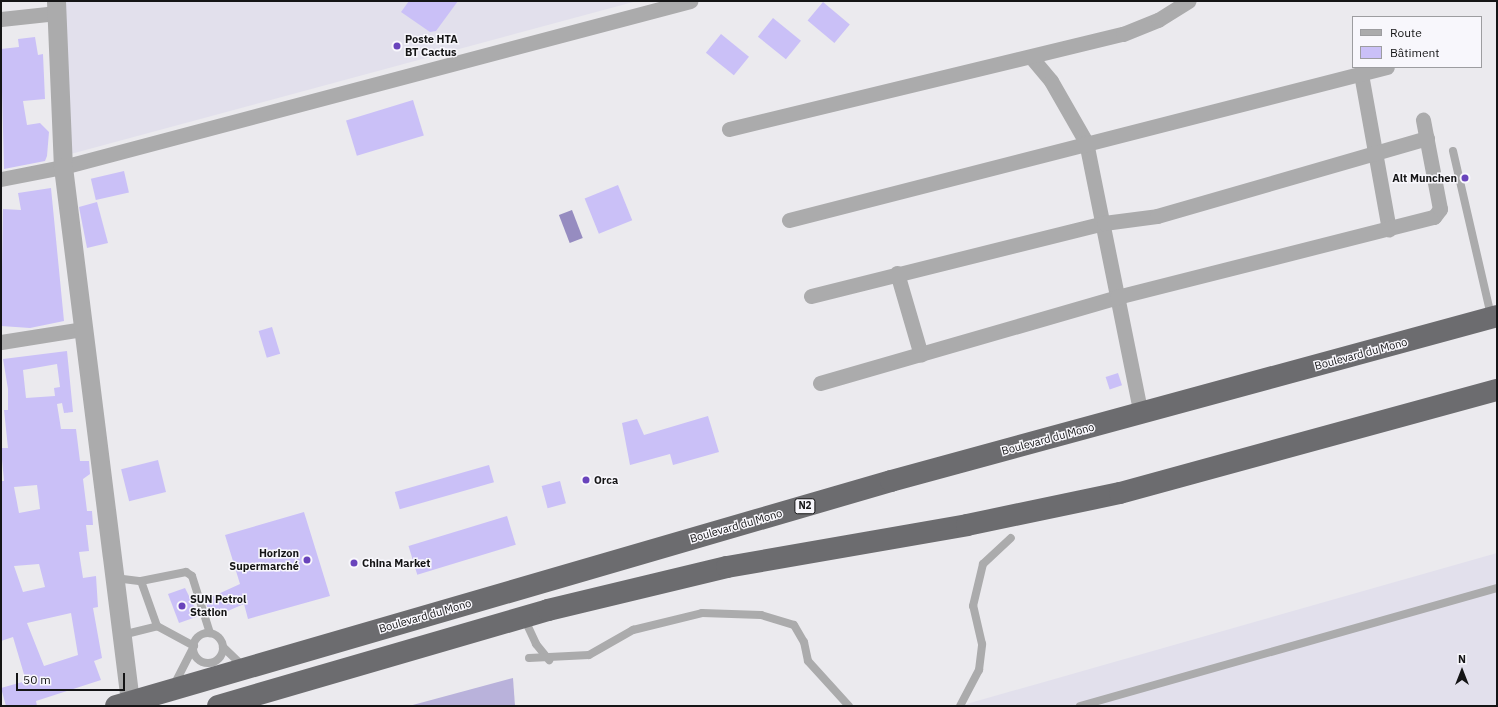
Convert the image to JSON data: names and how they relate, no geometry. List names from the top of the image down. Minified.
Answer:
{"streets":{"highway":["Boulevard du Mono","N2"]},"places":["Poste HTA BT Cactus","Alt Munchen","Orca","Horizon Supermarché","China Market","SUN Petrol Station"],"legend":["Route","Bâtiment"],"scale_bar":"50 m","north":"top"}
